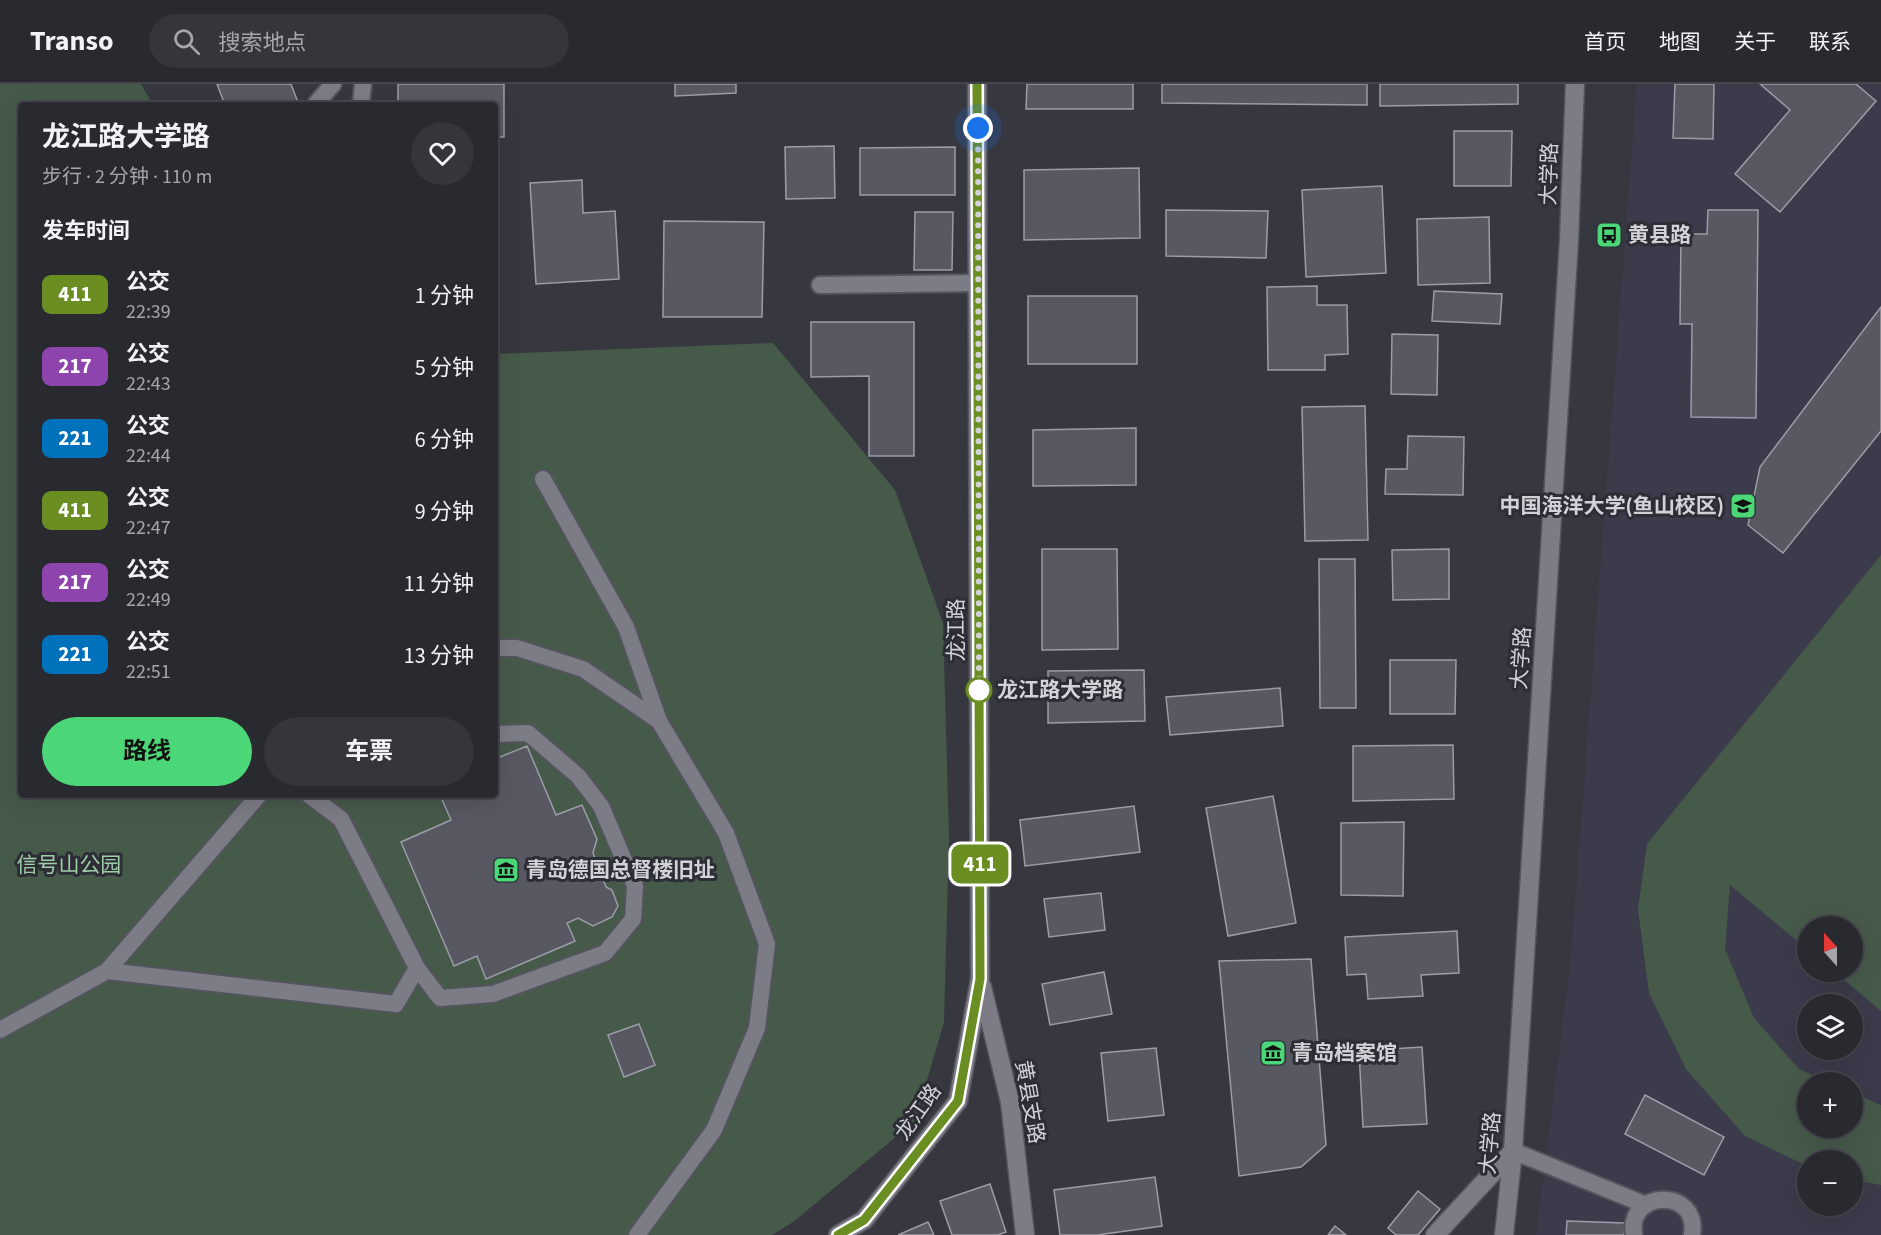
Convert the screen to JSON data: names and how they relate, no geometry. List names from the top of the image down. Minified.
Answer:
{"streets":{"street":["大学路","龙江路","黄县支路"]},"crossings":[["龙江路","黄县支路"]],"parks":["信号山公园"],"places":{"bus stop":["黄县路"],"school or university":["中国海洋大学(鱼山校区)"],"other":["龙江路大学路"],"museum":["青岛德国总督楼旧址","青岛档案馆"]},"lines":["bus line 411"],"north":"top","page":{"header":"Transo","search":"搜索地点","nav":["首页","地图","关于","联系"],"on_map":"411","heading":[["龙江路大学路","步行 · 2 分钟 · 110 m"],"发车时间"],"list":[{"mark":"411","name":"公交","note":"22:39","value":"1 分钟"},{"mark":"217","name":"公交","note":"22:43","value":"5 分钟"},{"mark":"221","name":"公交","note":"22:44","value":"6 分钟"},{"mark":"411","name":"公交","note":"22:47","value":"9 分钟"},{"mark":"217","name":"公交","note":"22:49","value":"11 分钟"},{"mark":"221","name":"公交","note":"22:51","value":"13 分钟"}],"buttons":["路线","车票"],"map_buttons":["+","−"]}}
